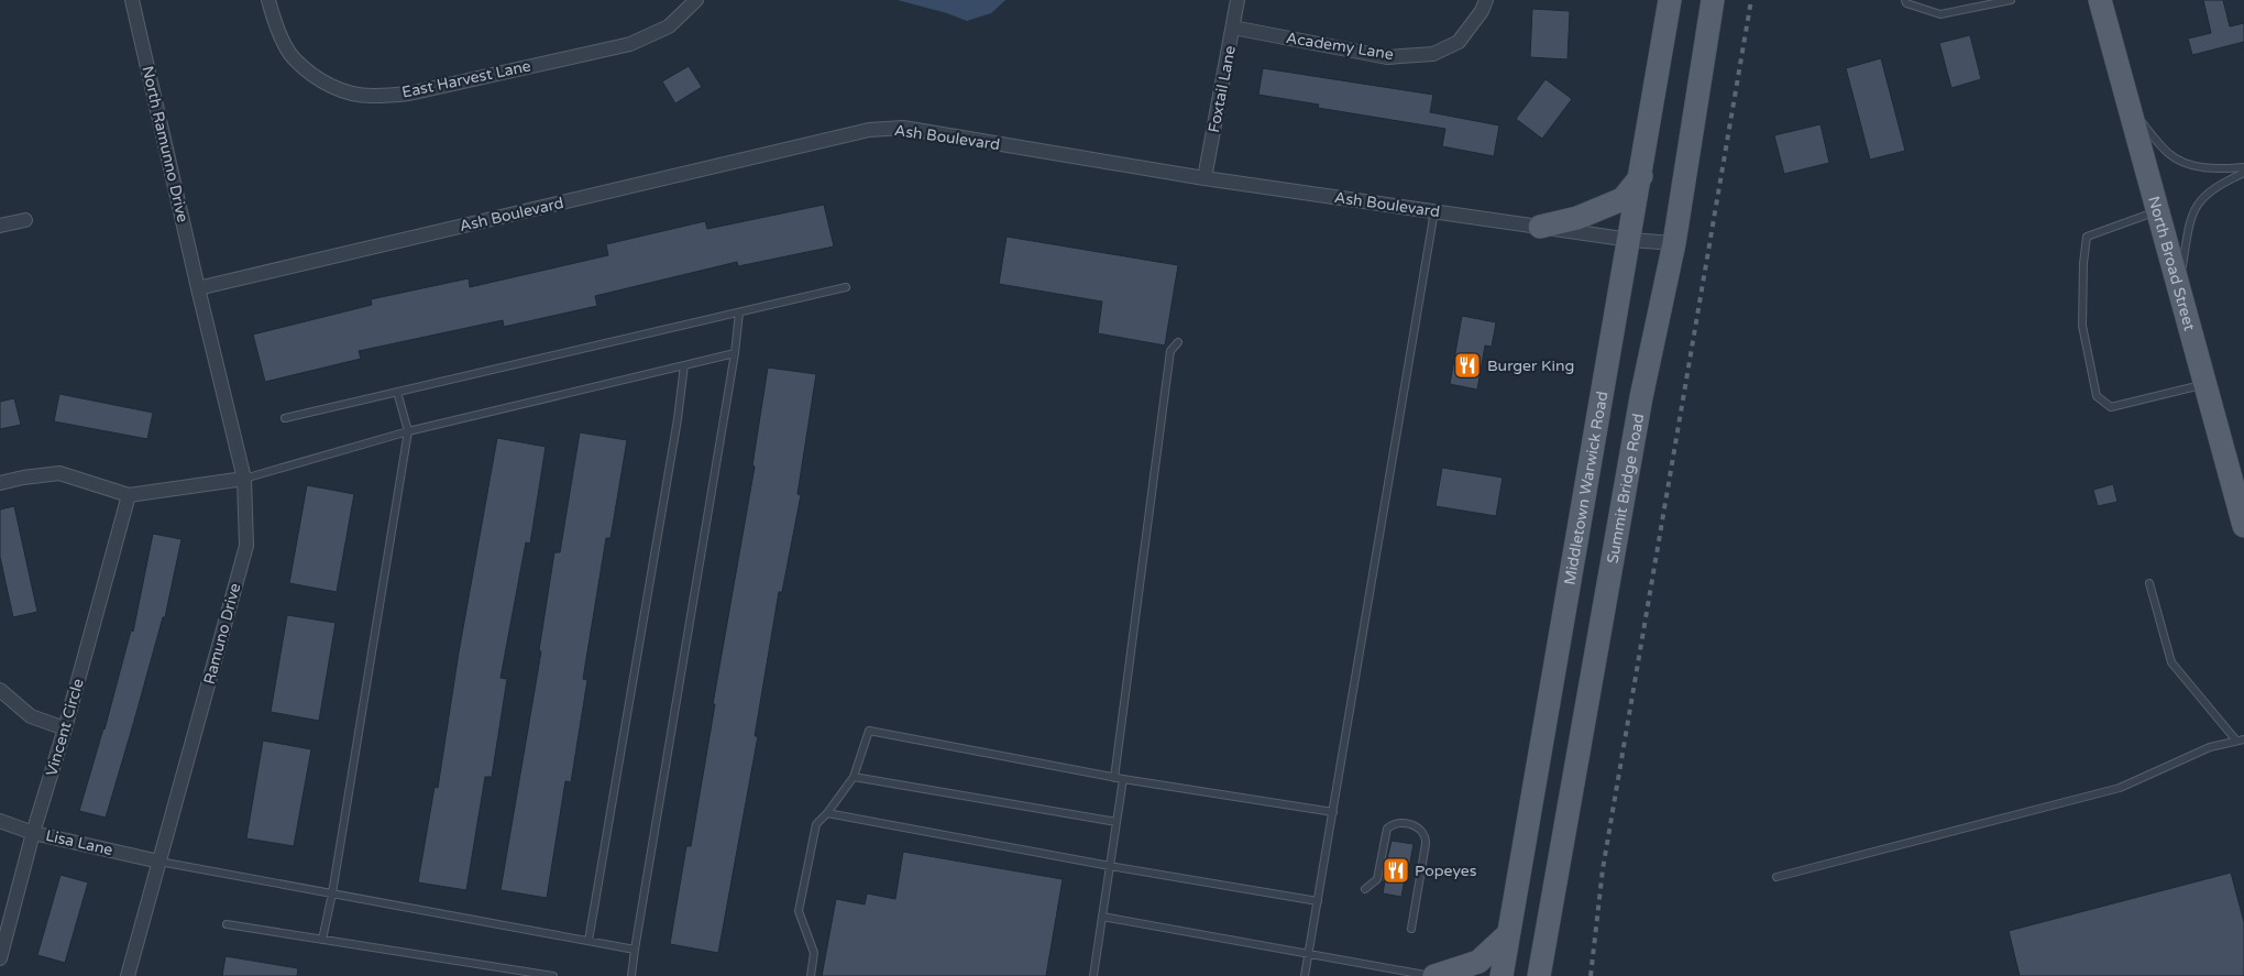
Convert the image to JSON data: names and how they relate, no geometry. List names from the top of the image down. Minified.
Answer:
{"streets":{"main road":["North Broad Street","Middletown Warwick Road","Summit Bridge Road"],"street":["Academy Lane","East Harvest Lane","Foxtail Lane","Ash Boulevard","North Ramunno Drive","Ramuno Drive","Vincent Circle","Lisa Lane"]},"crossings":[["Academy Lane","Foxtail Lane"],["Foxtail Lane","Ash Boulevard"],["Ash Boulevard","North Ramunno Drive"],["Ash Boulevard","Middletown Warwick Road"],["Ash Boulevard","Summit Bridge Road"],["Ash Boulevard","Ramuno Drive"],["North Ramunno Drive","Ramuno Drive"],["Ramuno Drive","Lisa Lane"],["Vincent Circle","Lisa Lane"]],"places":{"restaurant":["Burger King","Popeyes"]}}
